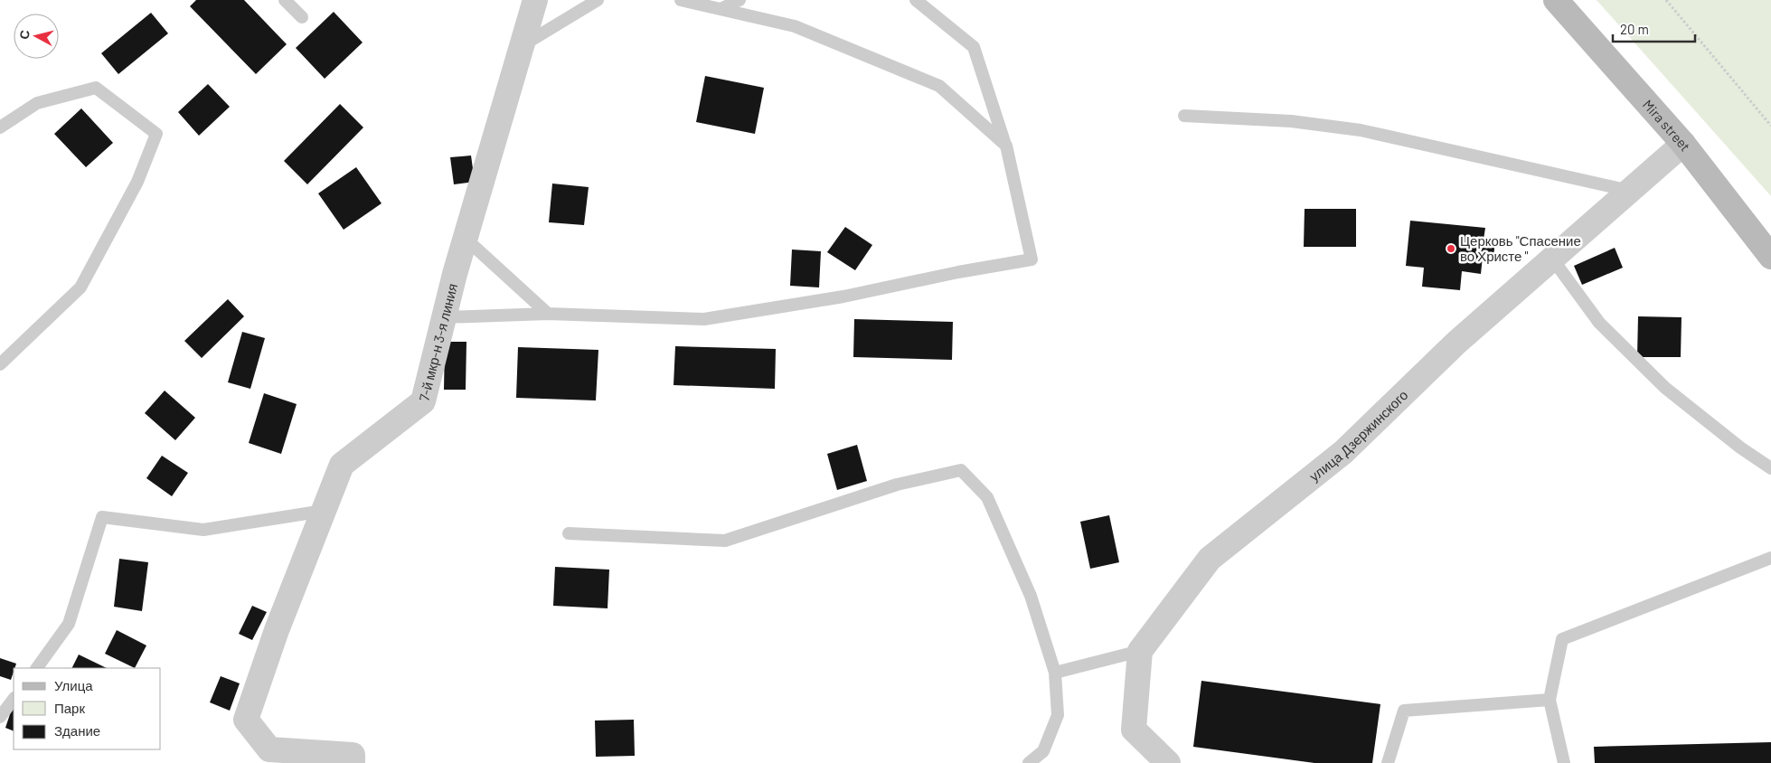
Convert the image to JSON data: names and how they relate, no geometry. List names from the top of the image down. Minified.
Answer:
{"streets":{"street":["Mira street","7-й мкр-н 3-я линия","улица Дзержинского"]},"crossings":[["Mira street","улица Дзержинского"]],"places":["Церковь \"Спасение во Христе \""],"legend":["Улица","Парк","Здание"],"scale_bar":"20 m","north":"left"}
